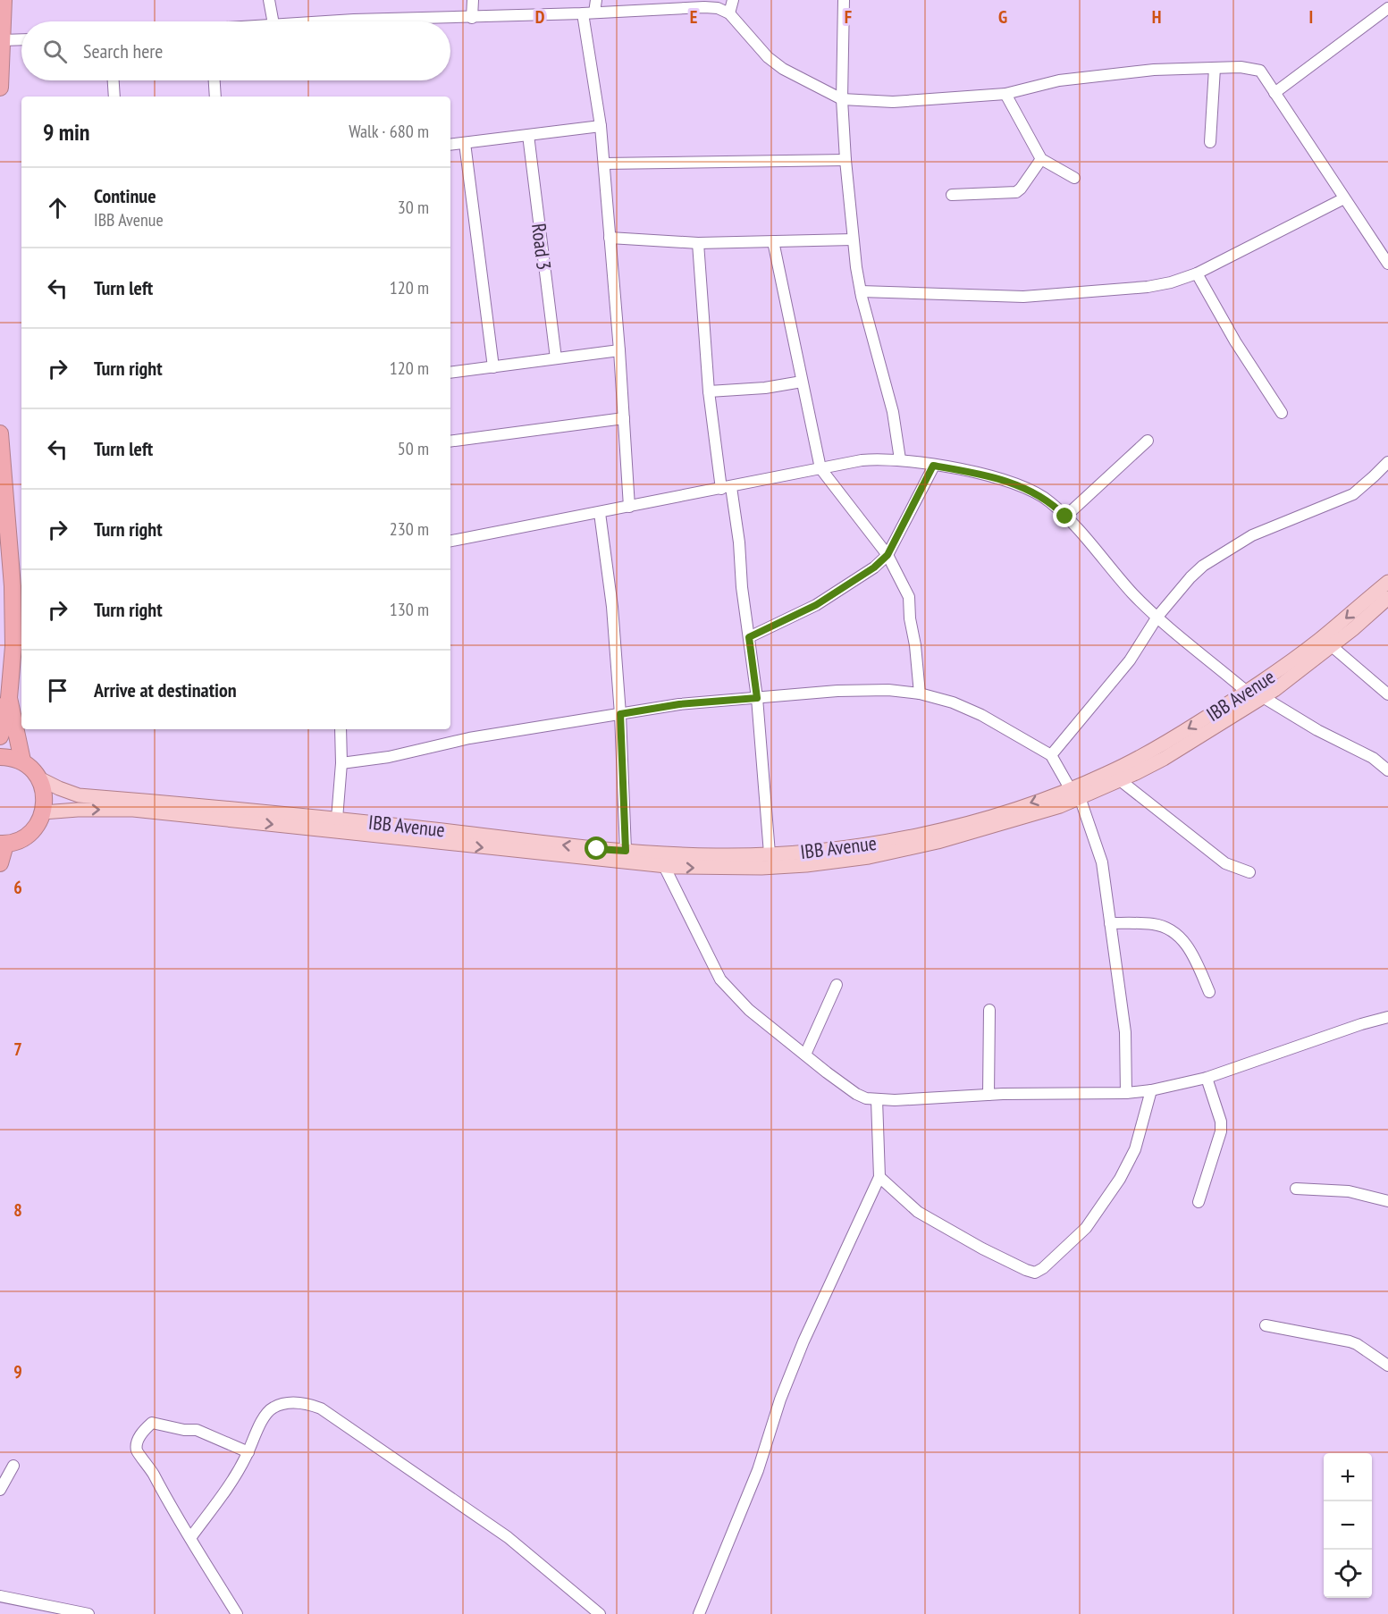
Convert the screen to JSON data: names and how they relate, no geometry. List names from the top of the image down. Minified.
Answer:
{"streets":{"main road":["IBB Avenue"],"street":["Road 3"]},"page":{"search":"Search here","heading":["9 min","Walk · 680 m"],"list":[["Continue","IBB Avenue","30 m"],["Turn left","120 m"],["Turn right","120 m"],["Turn left","50 m"],["Turn right","230 m"],["Turn right","130 m"],"Arrive at destination"],"map_buttons":["+","−"]},"grid":{"columns":["D","E","F","G","H","I"],"rows":["6","7","8","9"]}}
